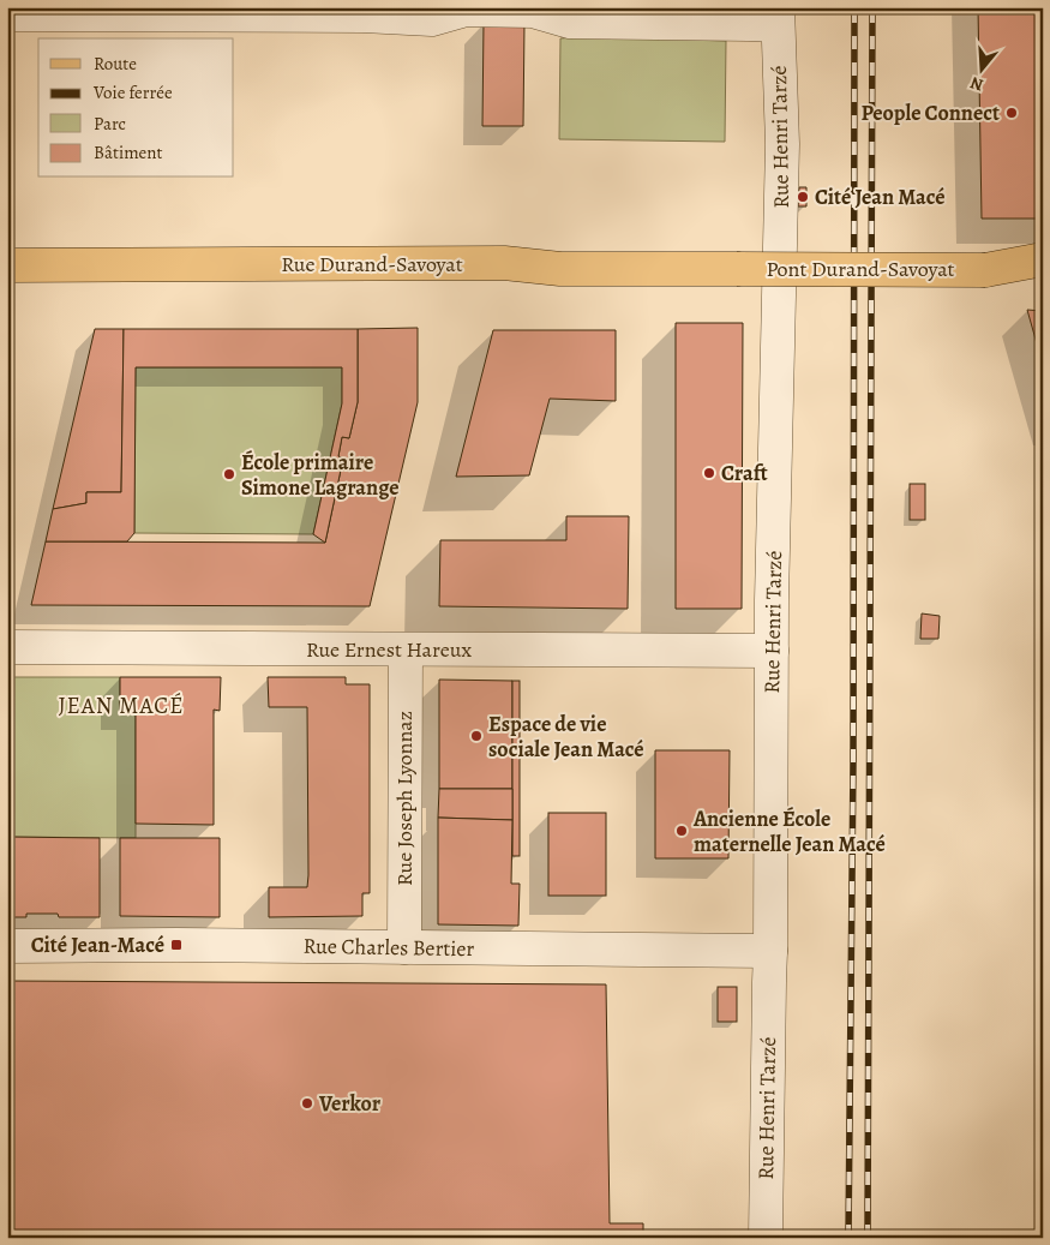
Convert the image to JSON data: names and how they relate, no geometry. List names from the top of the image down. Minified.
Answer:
{"streets":{"main road":["Rue Durand-Savoyat","Pont Durand-Savoyat"],"street":["Rue Henri Tarzé","Rue Ernest Hareux","Rue Joseph Lyonnaz","Rue Charles Bertier"]},"crossings":[["Rue Henri Tarzé","Rue Ernest Hareux"],["Rue Henri Tarzé","Rue Charles Bertier"],["Rue Durand-Savoyat","Pont Durand-Savoyat"],["Rue Ernest Hareux","Rue Joseph Lyonnaz"],["Rue Joseph Lyonnaz","Rue Charles Bertier"]],"districts":["JEAN MACÉ"],"places":{"other":["People Connect","Cité Jean Macé","Craft","École primaire Simone Lagrange","Espace de vie sociale Jean Macé","Ancienne École maternelle Jean Macé","Verkor"],"transit":["Cité Jean-Macé"]},"legend":["Route","Voie ferrée","Parc","Bâtiment"],"north":"bottom"}
